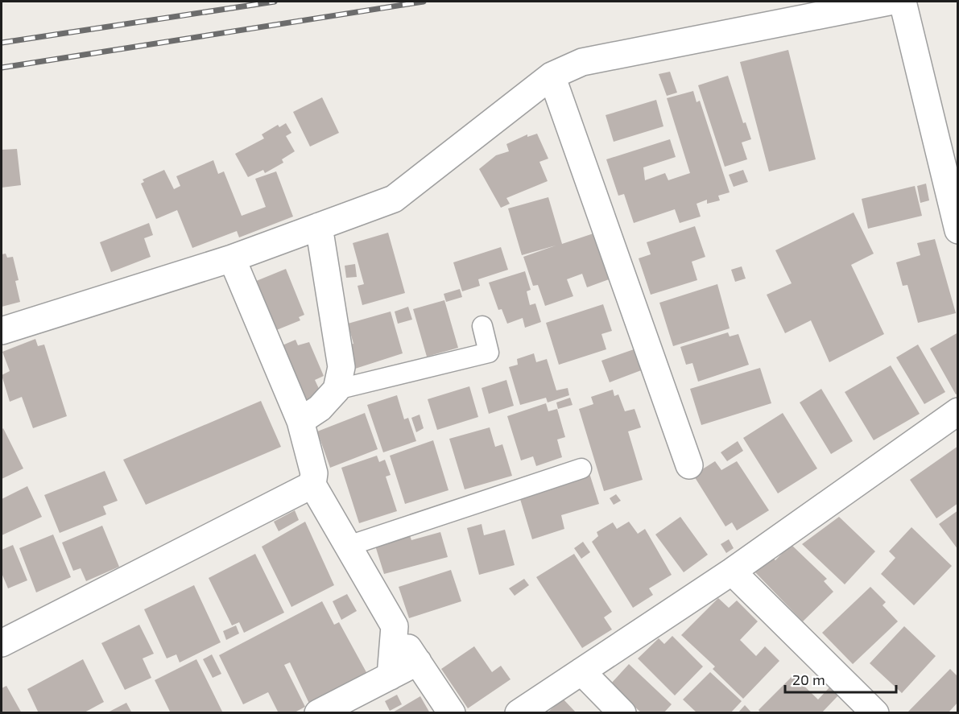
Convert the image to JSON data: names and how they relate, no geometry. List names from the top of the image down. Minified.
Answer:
{"scale_bar":"20 m"}
